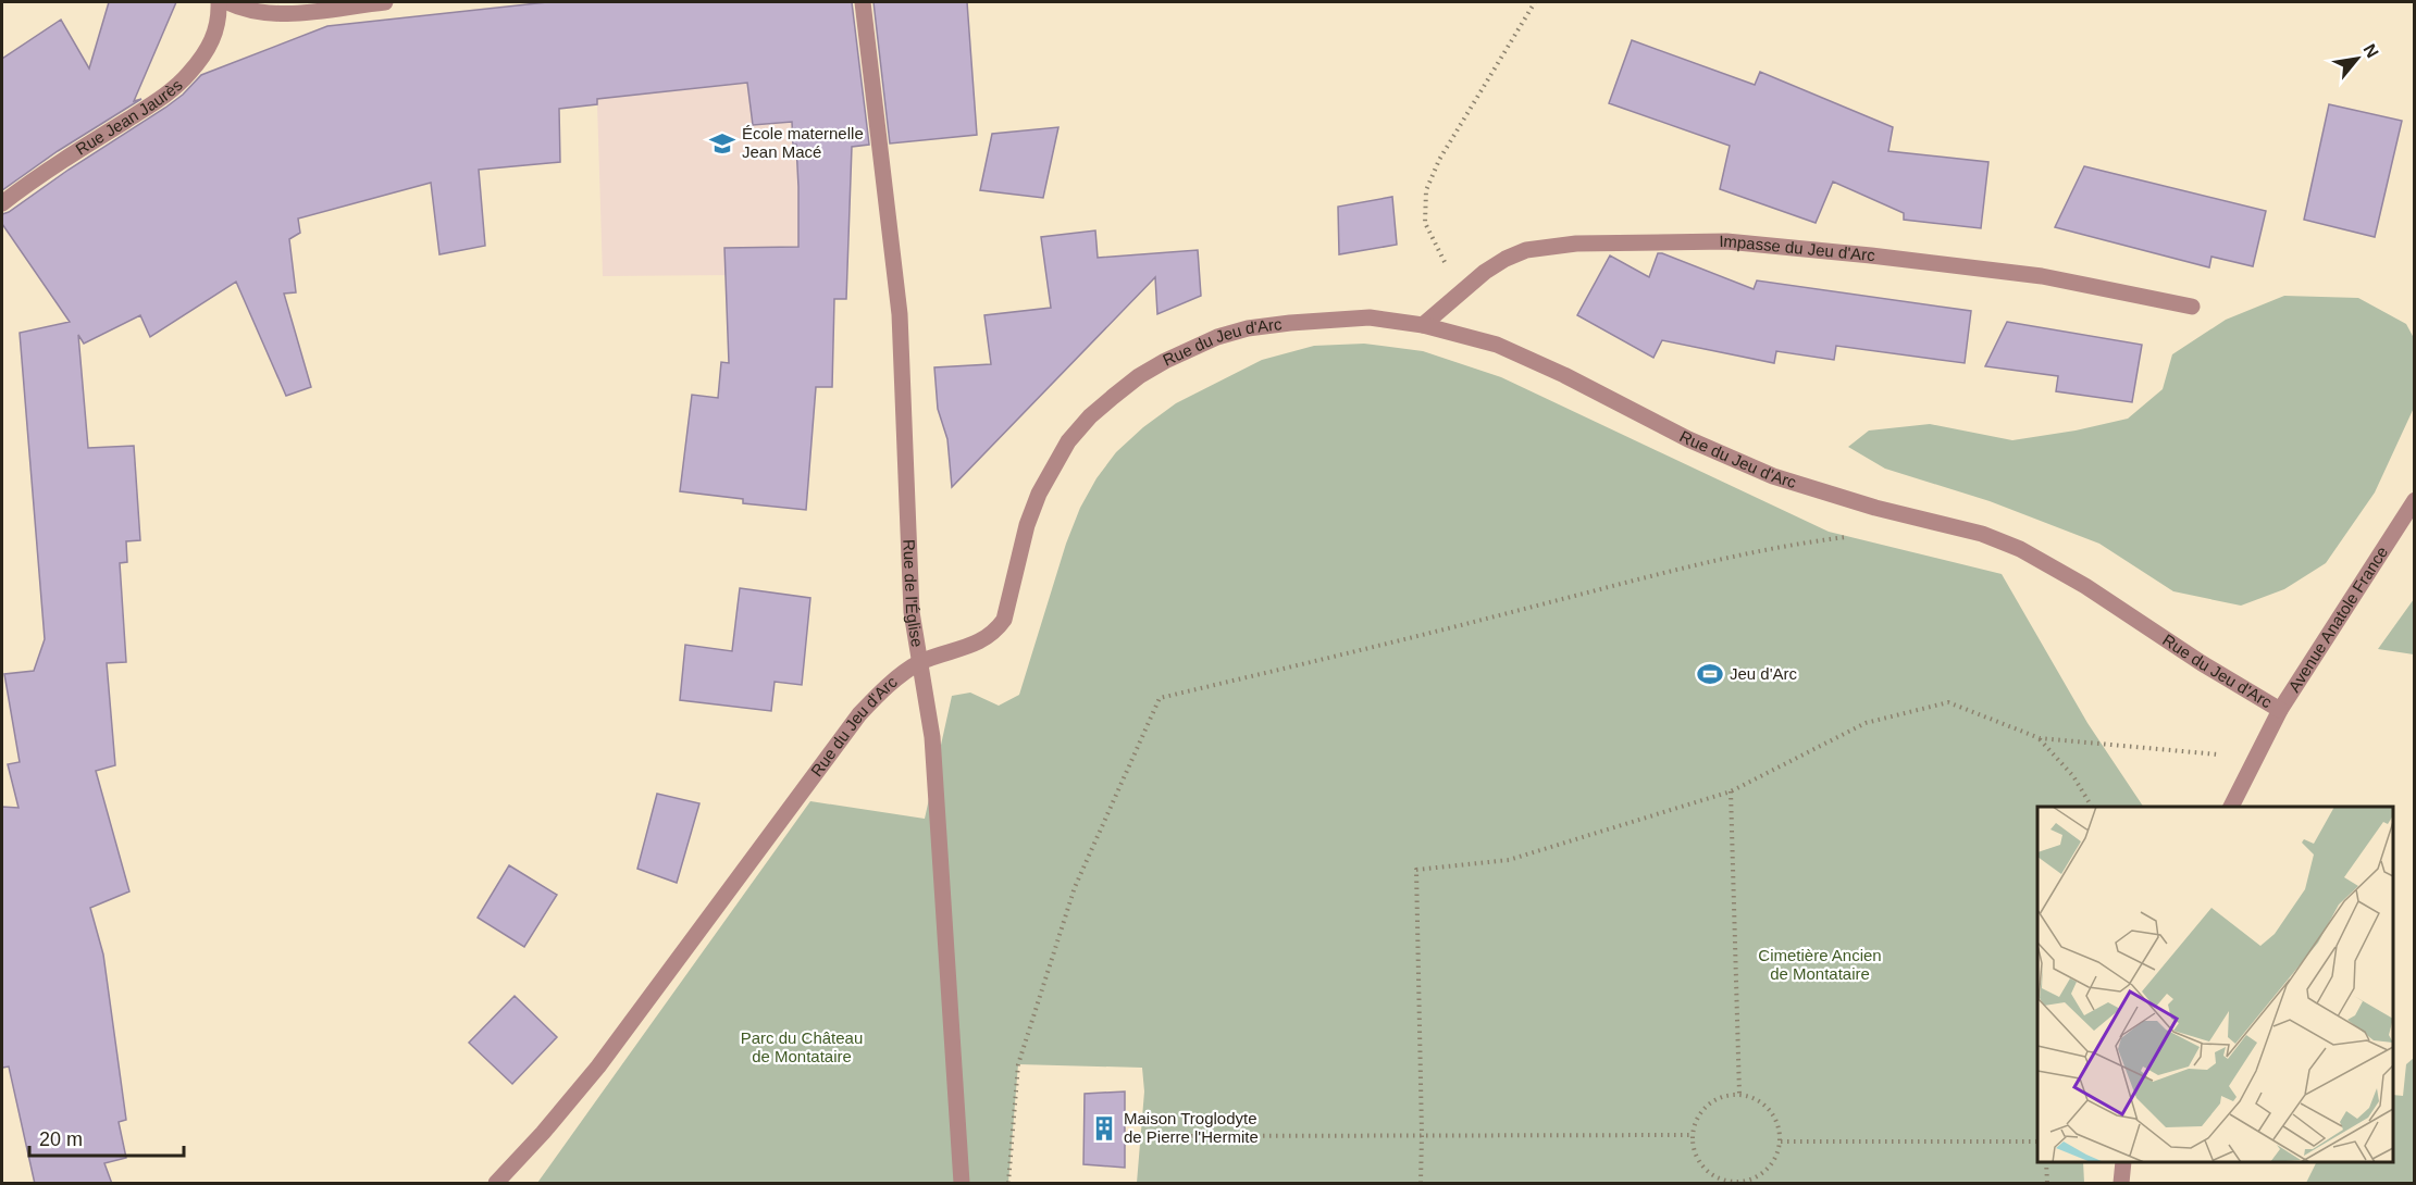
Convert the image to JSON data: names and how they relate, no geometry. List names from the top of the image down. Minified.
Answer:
{"streets":{"street":["Rue Jean Jaurès","Impasse du Jeu d'Arc","Rue du Jeu d'Arc","Rue de l'Église","Avenue Anatole France"]},"crossings":[["Impasse du Jeu d'Arc","Rue du Jeu d'Arc"],["Rue du Jeu d'Arc","Rue de l'Église"],["Rue du Jeu d'Arc","Avenue Anatole France"]],"parks":["Cimetière Ancien de Montataire","Parc du Château de Montataire"],"places":{"school or university":["École maternelle Jean Macé"],"sports":["Jeu d'Arc"],"building":["Maison Troglodyte de Pierre l'Hermite"]},"scale_bar":"20 m","north":"top right"}
